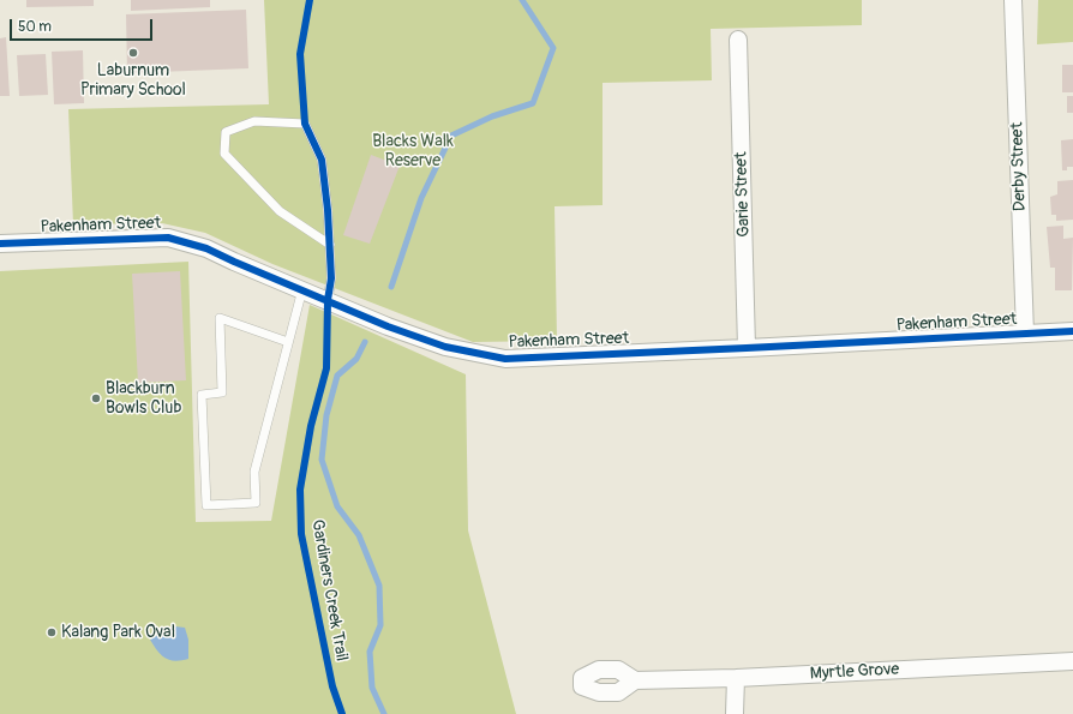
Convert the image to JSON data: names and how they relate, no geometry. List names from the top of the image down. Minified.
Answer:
{"streets":{"street":["Derby Street","Garie Street","Pakenham Street","Myrtle Grove"],"cycle path":["Gardiners Creek Trail"]},"crossings":[["Derby Street","Pakenham Street"],["Garie Street","Pakenham Street"]],"parks":["Blacks Walk Reserve"],"places":["Laburnum Primary School","Blackburn Bowls Club","Kalang Park Oval"],"scale_bar":"50 m"}
